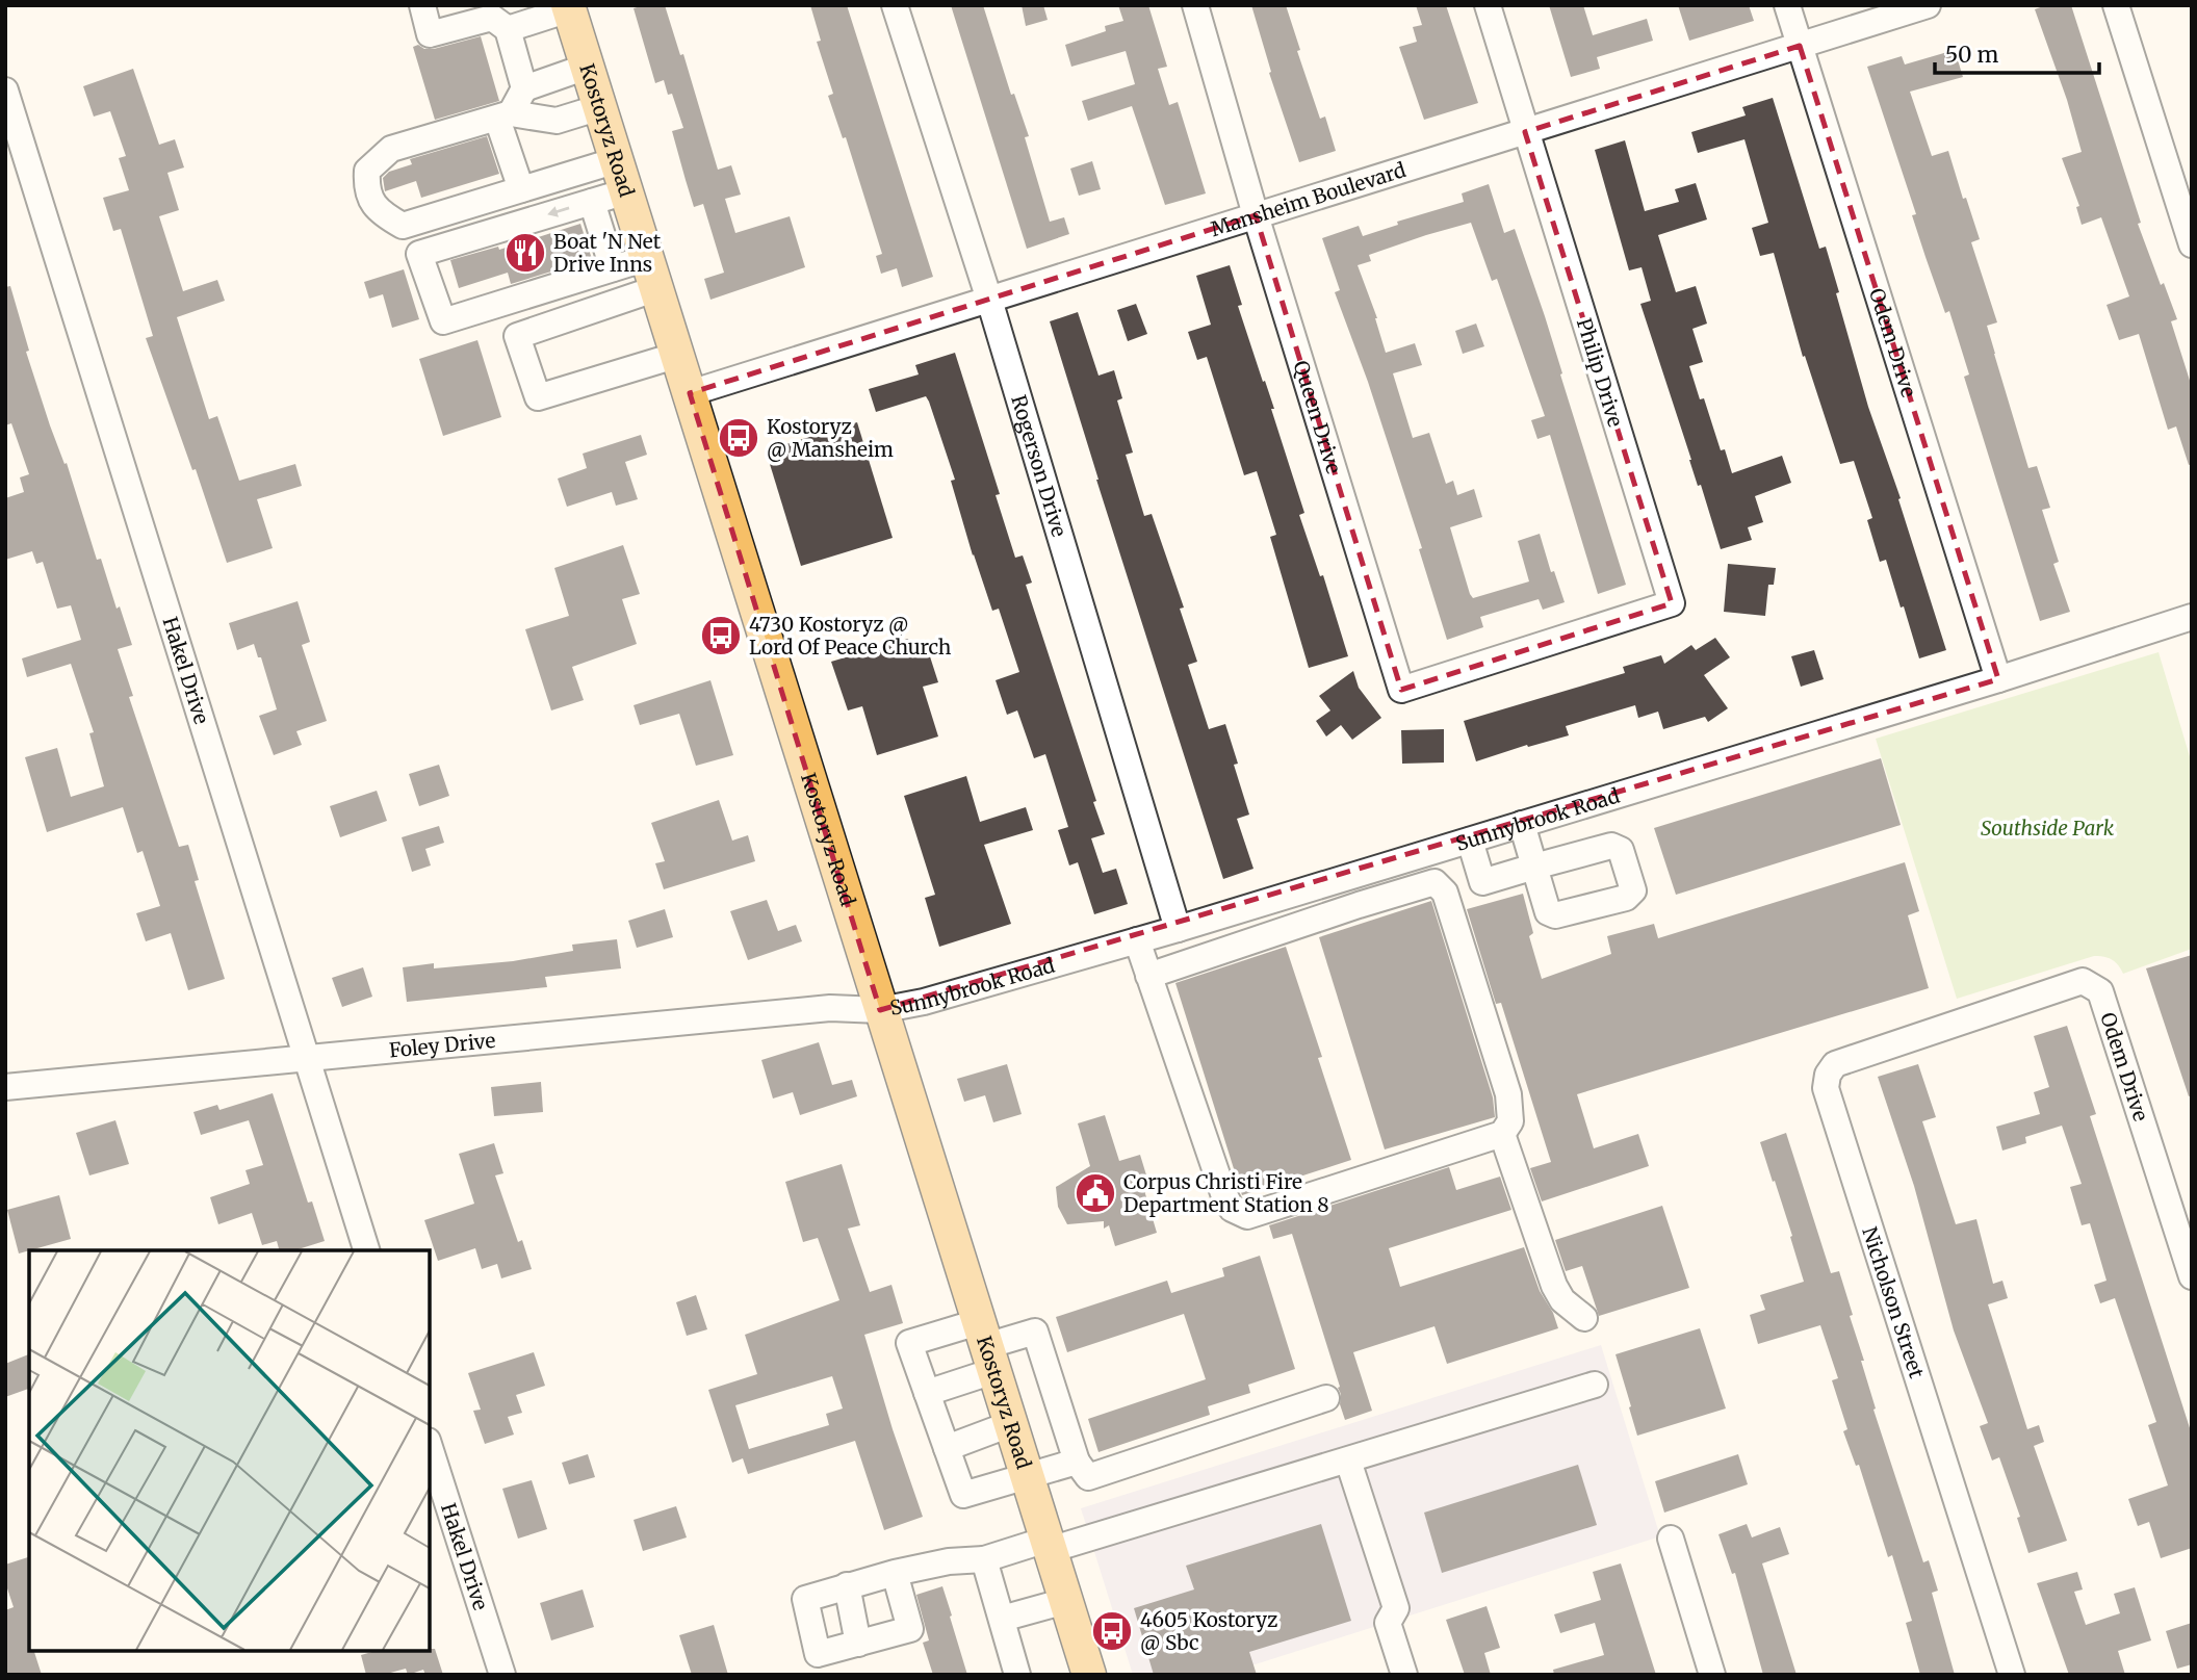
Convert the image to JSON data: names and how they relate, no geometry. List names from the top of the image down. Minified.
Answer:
{"streets":{"main road":["Kostoryz Road"],"street":["Mansheim Boulevard","Odem Drive","Philip Drive","Queen Drive","Rogerson Drive","Hakel Drive","Sunnybrook Road","Foley Drive","Nicholson Street"]},"crossings":[["Kostoryz Road","Mansheim Boulevard"],["Kostoryz Road","Sunnybrook Road"],["Kostoryz Road","Foley Drive"],["Mansheim Boulevard","Odem Drive"],["Mansheim Boulevard","Philip Drive"],["Mansheim Boulevard","Queen Drive"],["Mansheim Boulevard","Rogerson Drive"],["Odem Drive","Sunnybrook Road"],["Odem Drive","Nicholson Street"],["Philip Drive","Queen Drive"],["Rogerson Drive","Sunnybrook Road"],["Hakel Drive","Foley Drive"],["Sunnybrook Road","Foley Drive"]],"parks":["Southside Park"],"places":{"restaurant":["Boat 'N Net Drive Inns"],"bus stop":["Kostoryz @ Mansheim","4730 Kostoryz @ Lord Of Peace Church","4605 Kostoryz @ Sbc"],"public building":["Corpus Christi Fire Department Station 8"]},"scale_bar":"50 m"}
